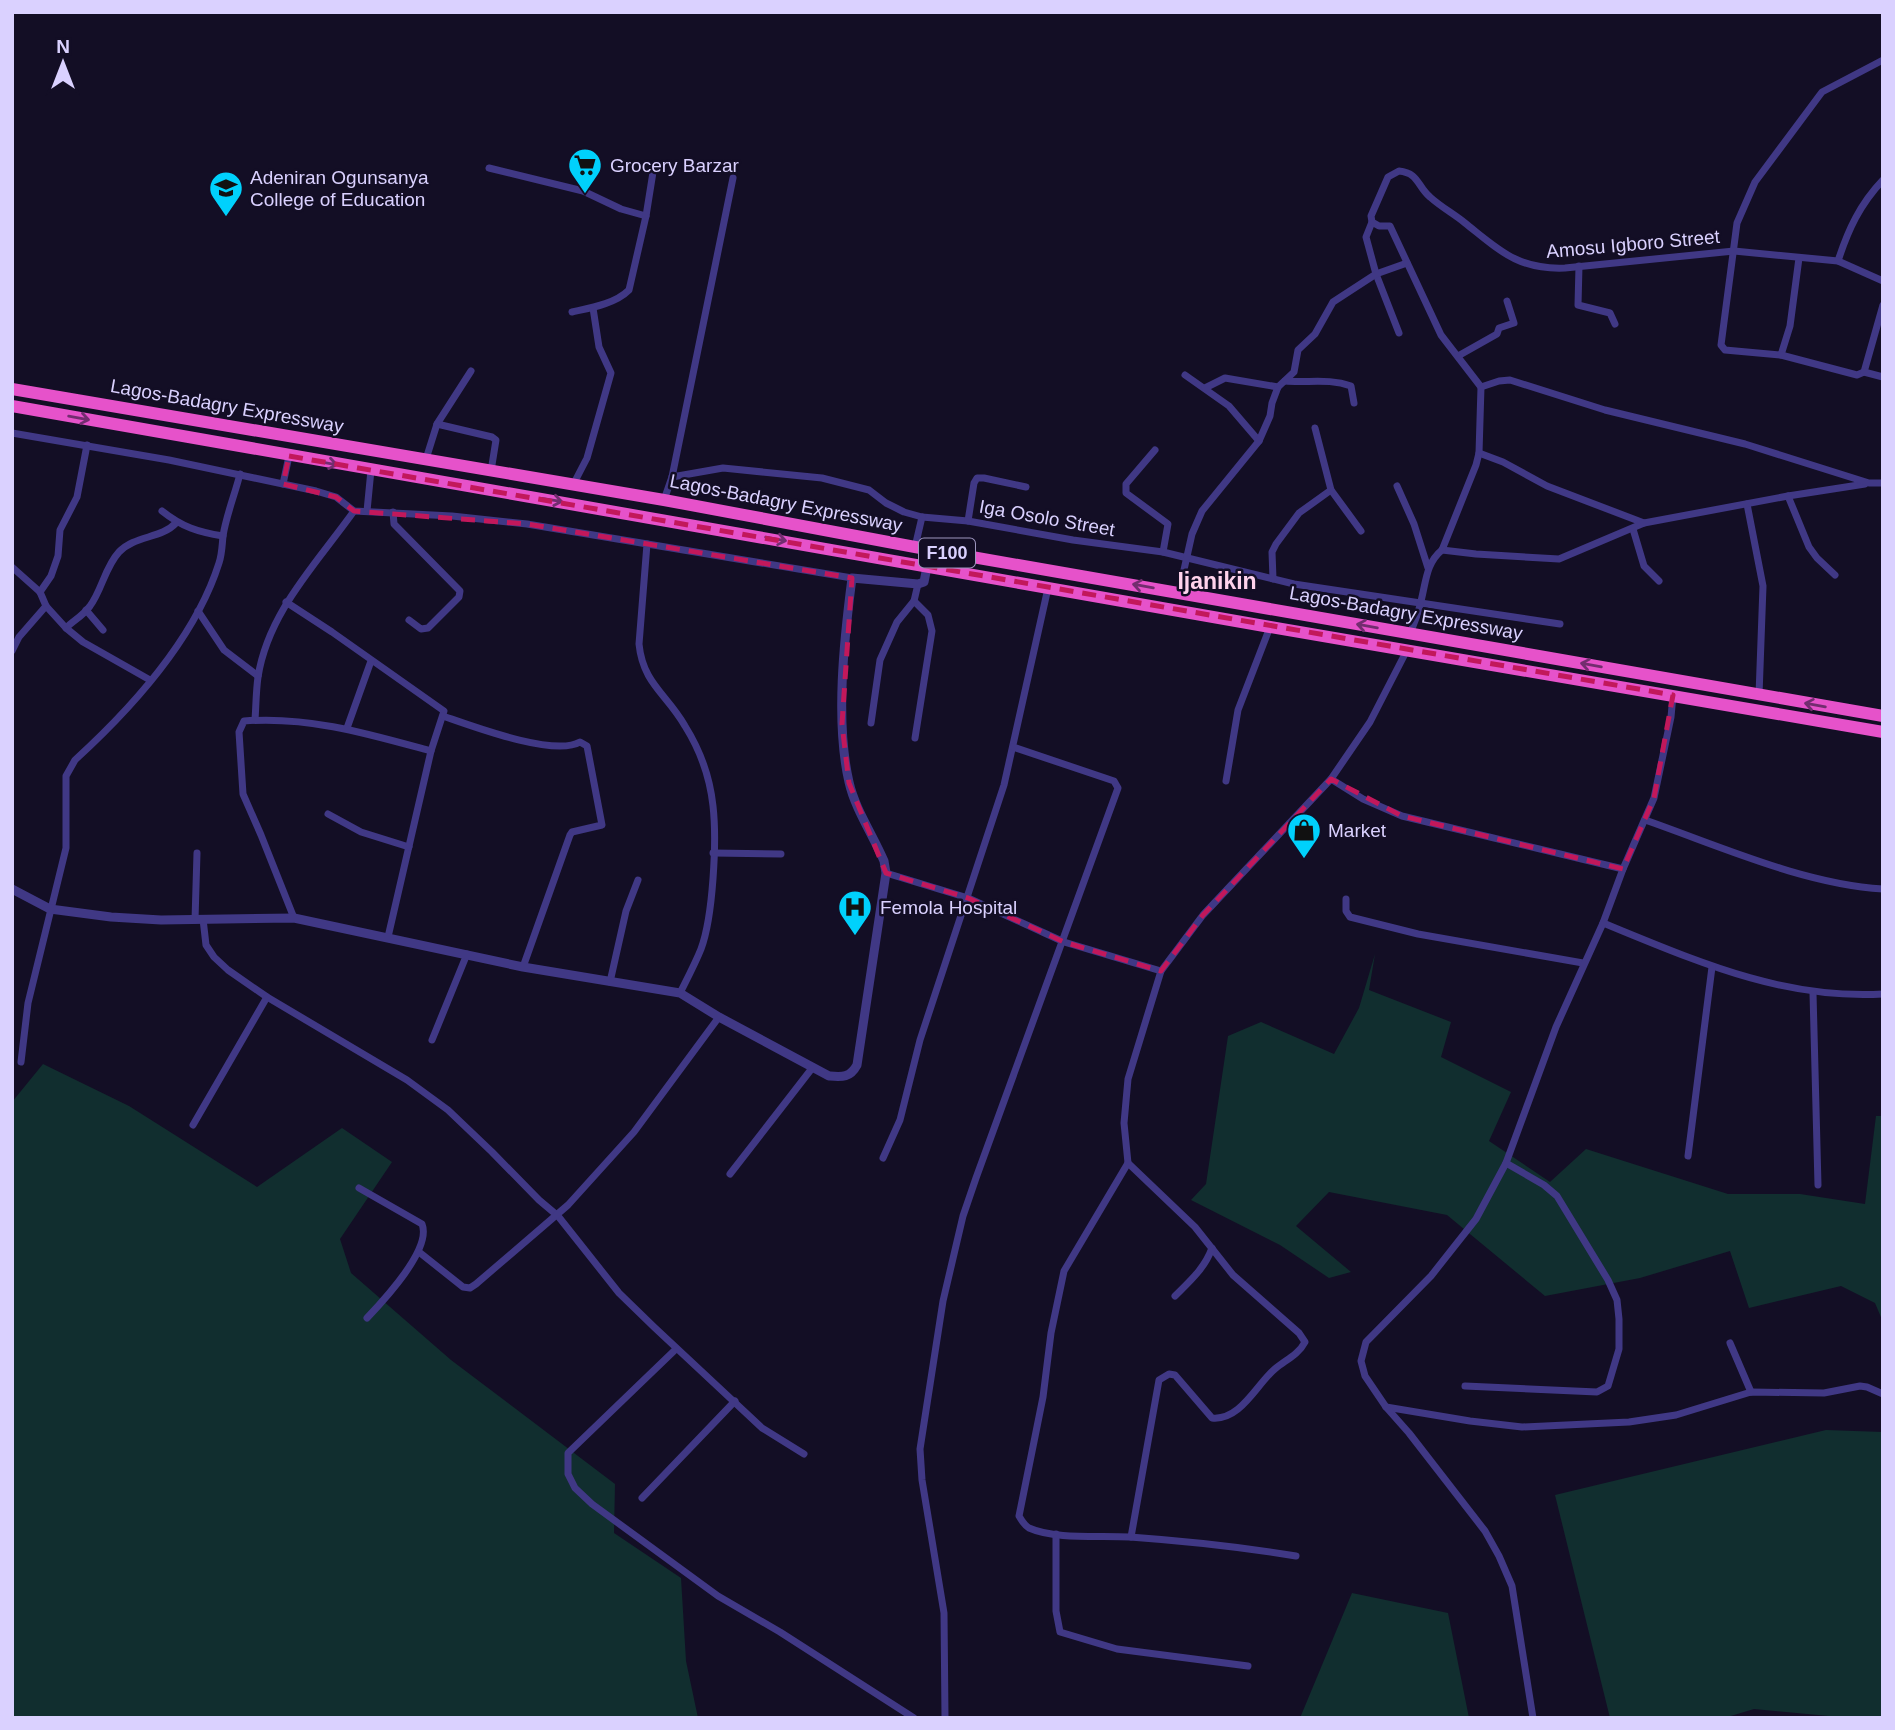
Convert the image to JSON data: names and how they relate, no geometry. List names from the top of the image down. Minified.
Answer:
{"streets":{"highway":["Lagos-Badagry Expressway","F100"],"street":["Amosu Igboro Street","Iga Osolo Street"]},"districts":["Ijanikin"],"places":{"supermarket":["Grocery Barzar"],"school or university":["Adeniran Ogunsanya College of Education"],"shop":["Market"],"hospital":["Femola Hospital"]},"north":"top"}
